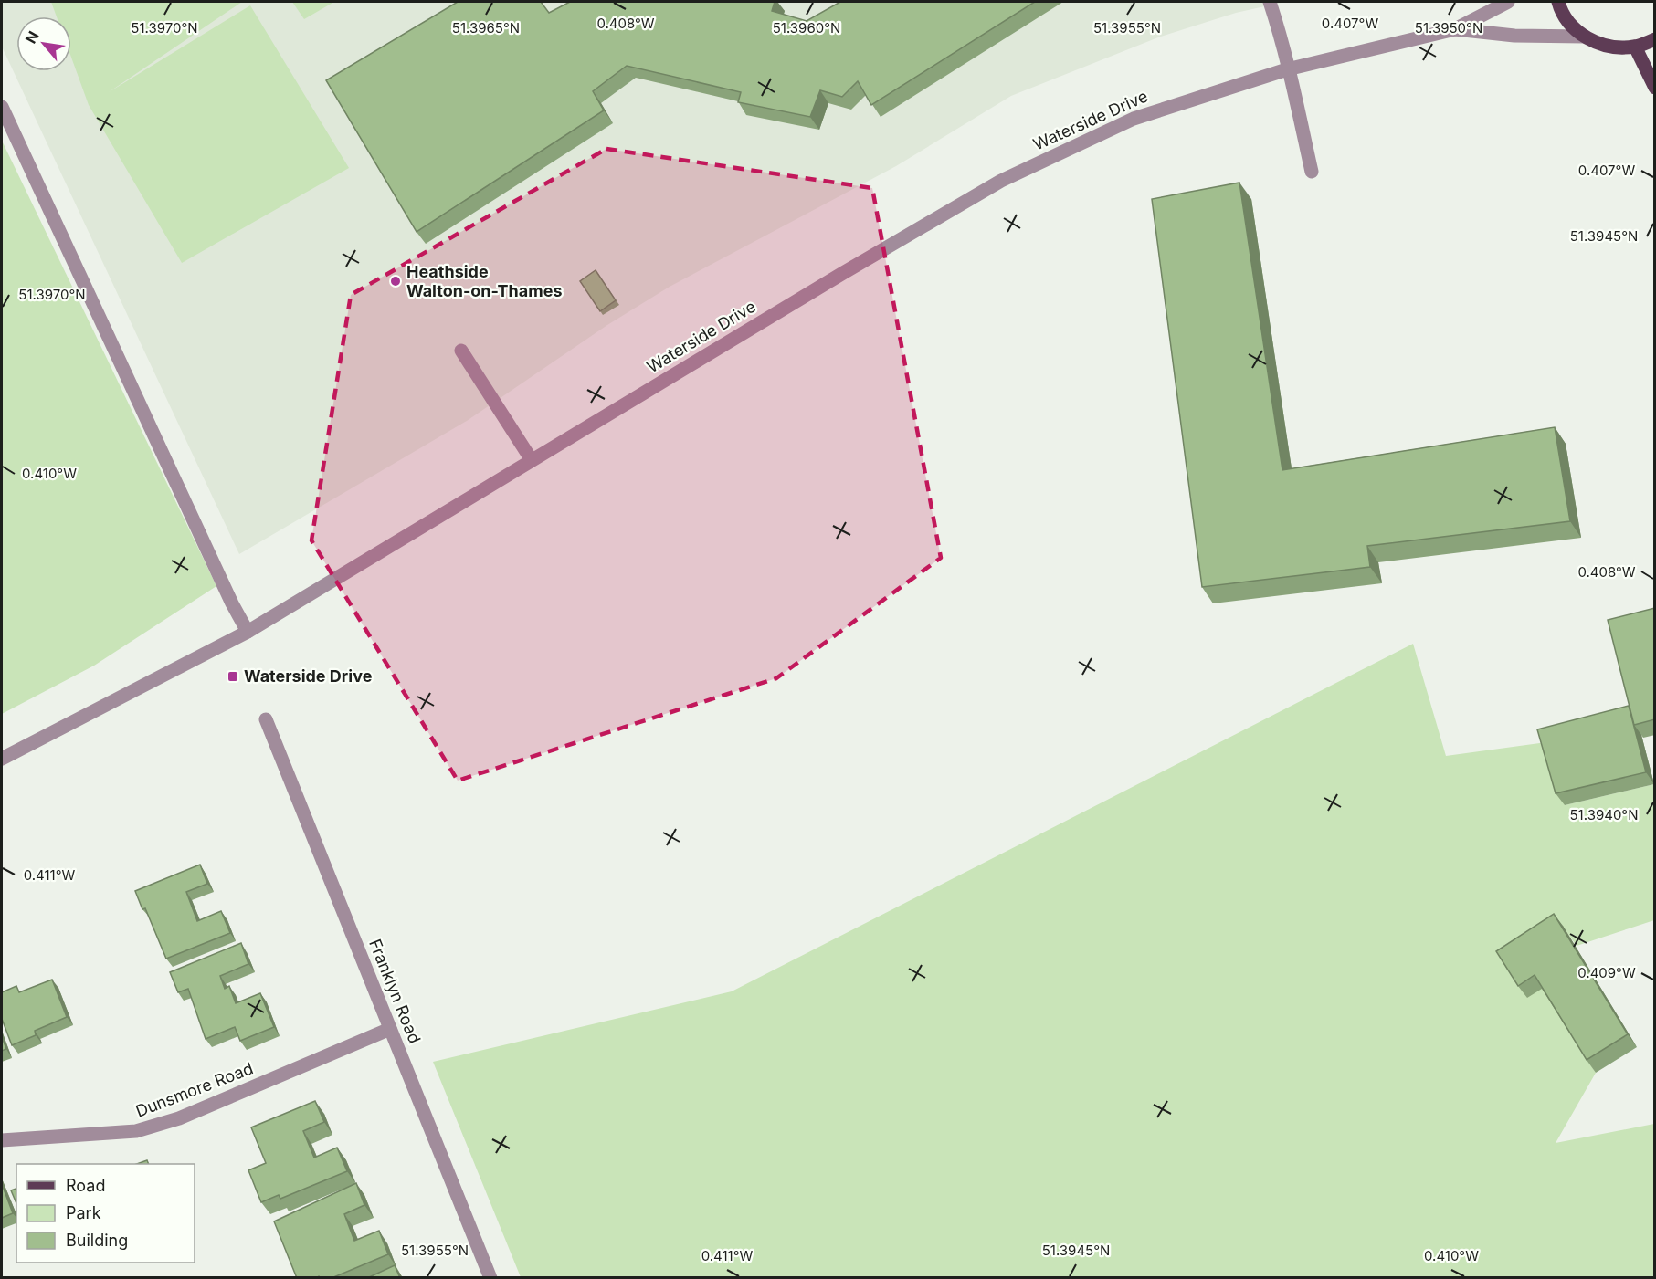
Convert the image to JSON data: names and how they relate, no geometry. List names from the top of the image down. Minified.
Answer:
{"streets":{"street":["Waterside Drive","Franklyn Road","Dunsmore Road"]},"crossings":[["Franklyn Road","Dunsmore Road"]],"places":{"other":["Heathside Walton-on-Thames"],"transit":["Waterside Drive"]},"legend":["Road","Park","Building"],"north":"top left","coordinates":["0.408°W","0.407°W","51.3955°N","51.3970°N","51.3965°N","51.3960°N","51.3950°N","51.3945°N","0.410°W","51.3940°N","0.411°W","0.409°W"]}
